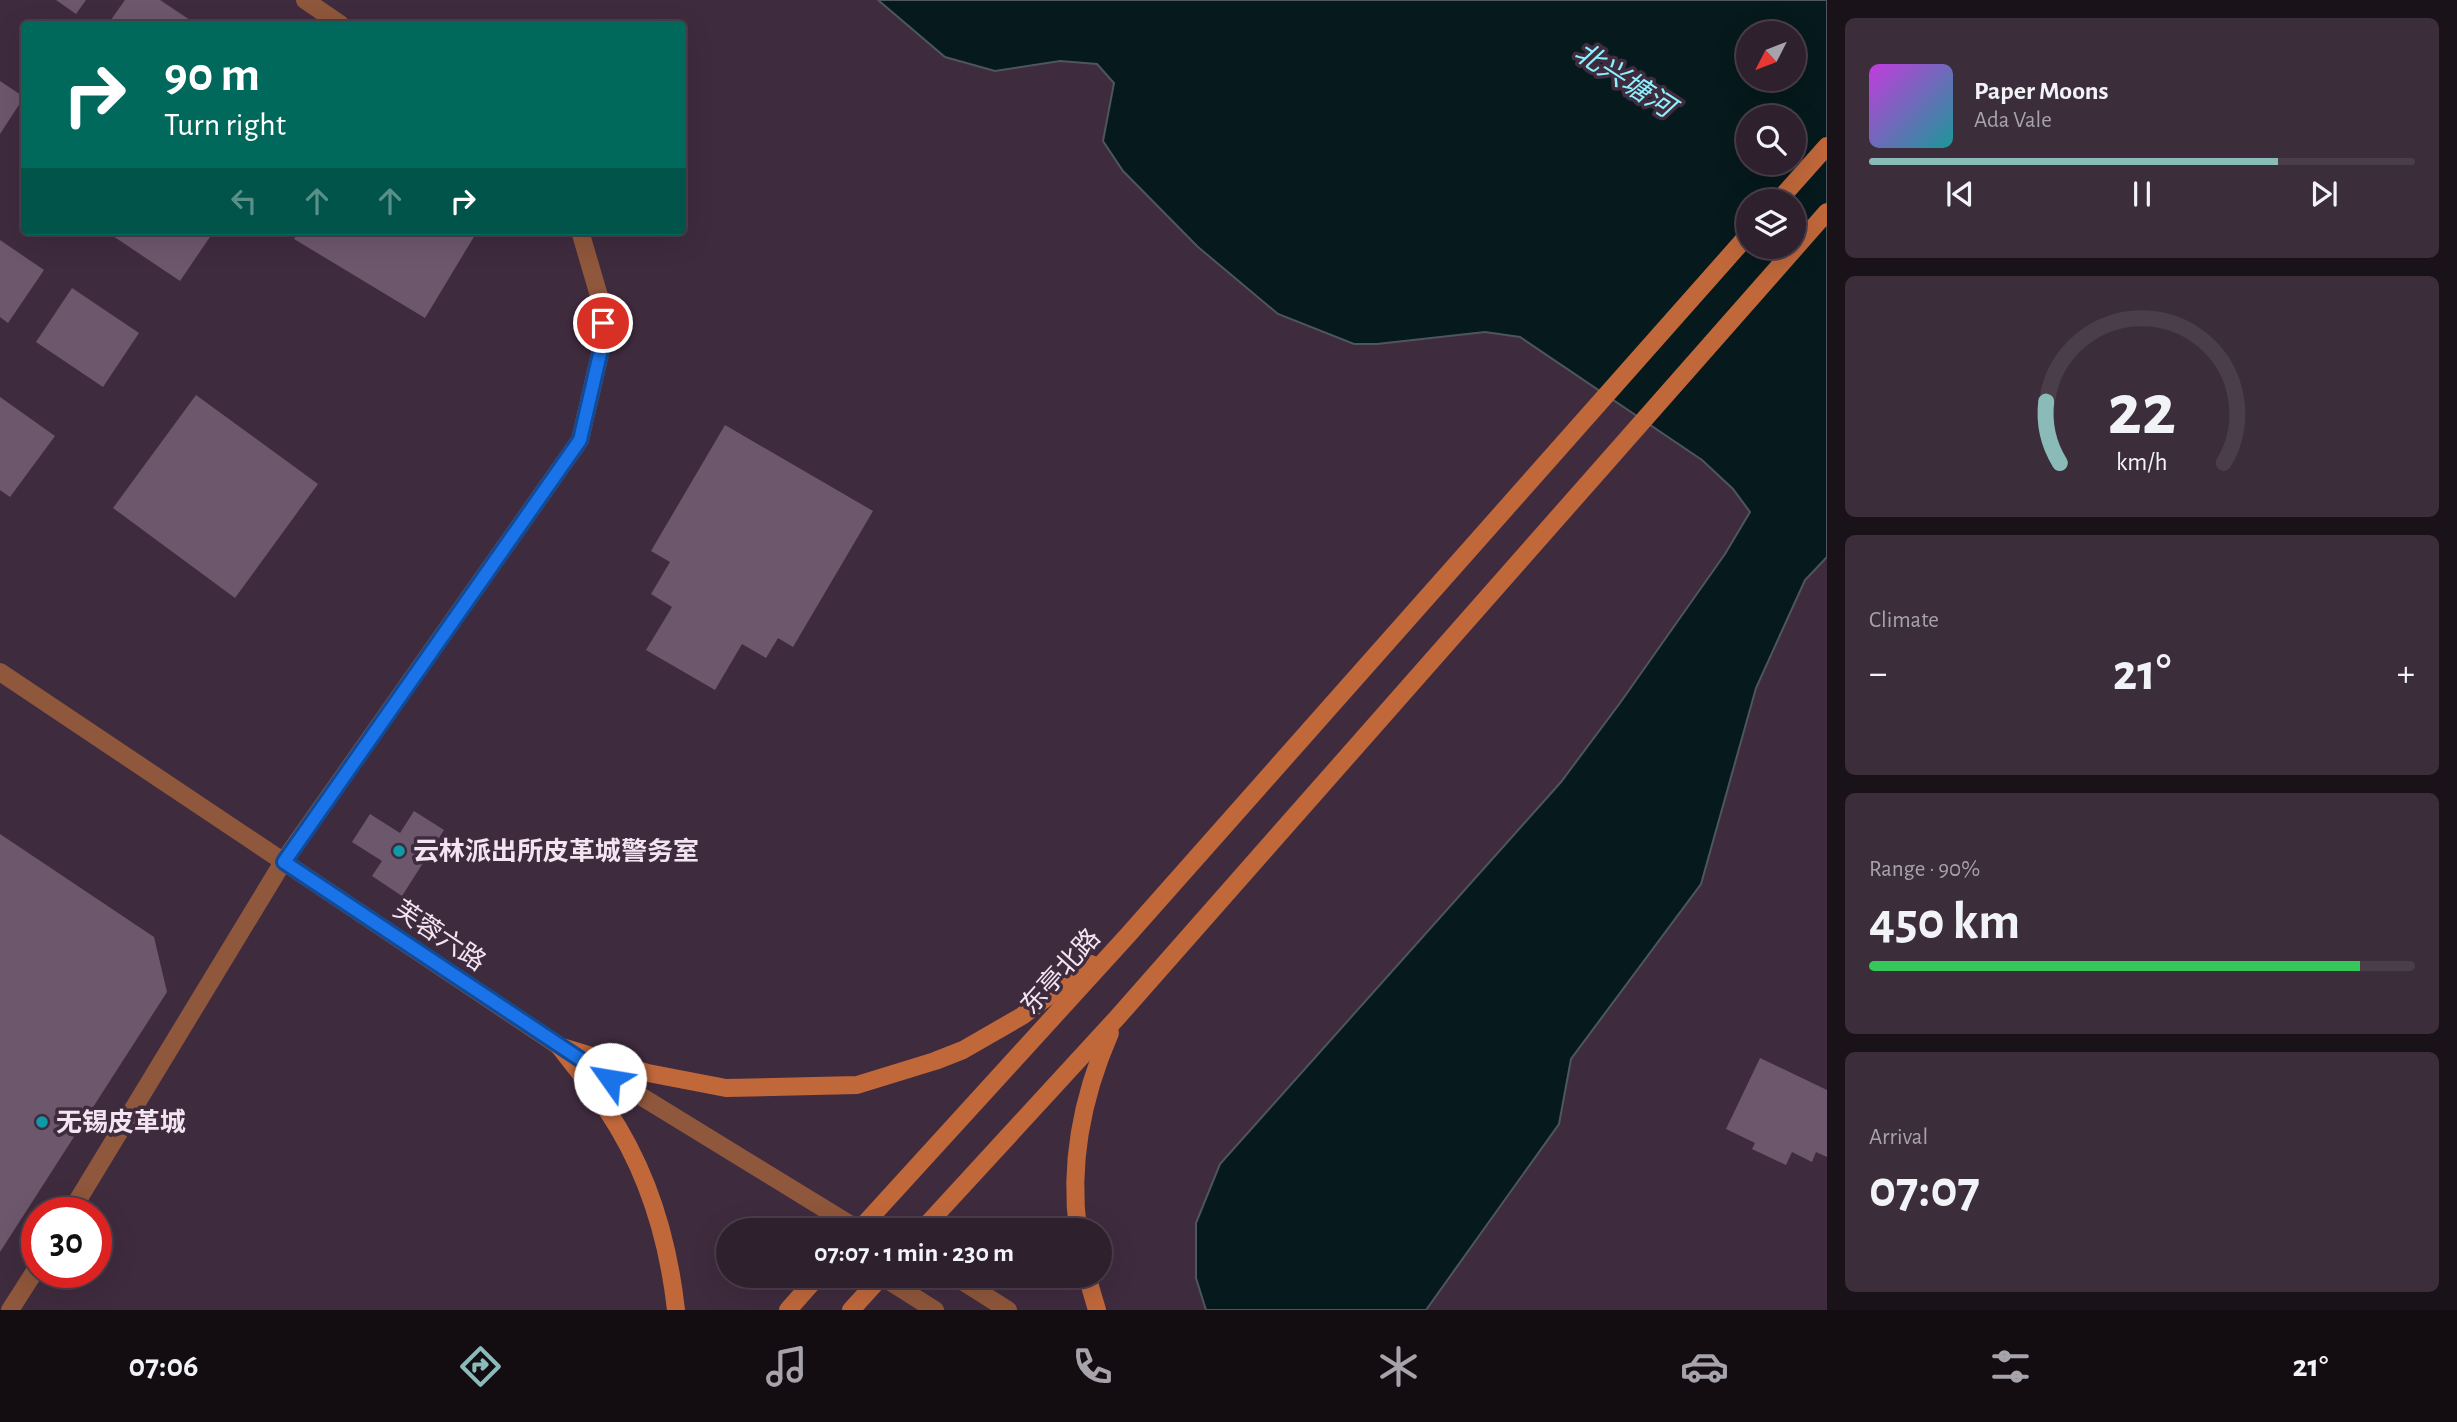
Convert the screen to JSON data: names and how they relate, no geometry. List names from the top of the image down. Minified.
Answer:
{"streets":{"main road":["东亭北路"],"street":["芙蓉六路"]},"water":["北兴塘河"],"places":["云林派出所皮革城警务室","无锡皮革城"],"north":"bottom left","page":{"turn":["90 m","Turn right"],"song":["Paper Moons","Ada Vale"],"tile":["Climate",["Range · 90%","450 km"],["Arrival","07:07"]],"heat":["−","21°","+"],"limit":"30","trip":"07:07 · 1 min · 230 m","tabs":["07:06","21°"],"gauge":["22","km/h"]}}
